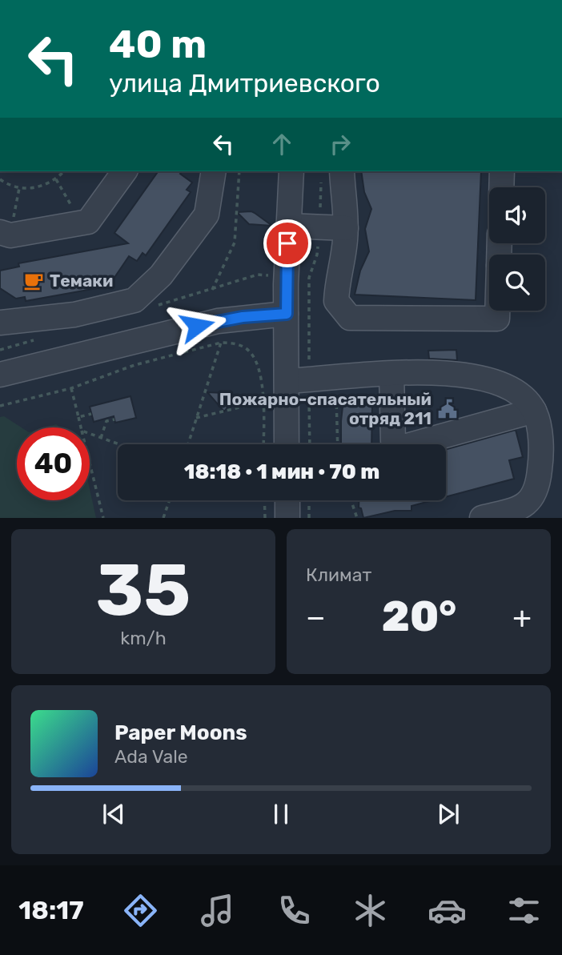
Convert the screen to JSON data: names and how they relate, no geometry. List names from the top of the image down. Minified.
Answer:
{"places":{"cafe":["Темаки"],"public building":["Пожарно-спасательный отряд 211"]},"page":{"turn":["40 m","улица Дмитриевского"],"limit":"40","trip":"18:18 · 1 мин · 70 m","tile":[["35","km/h"],"Климат"],"heat":["−","20°","+"],"song":["Paper Moons","Ada Vale"],"tabs":"18:17"}}
